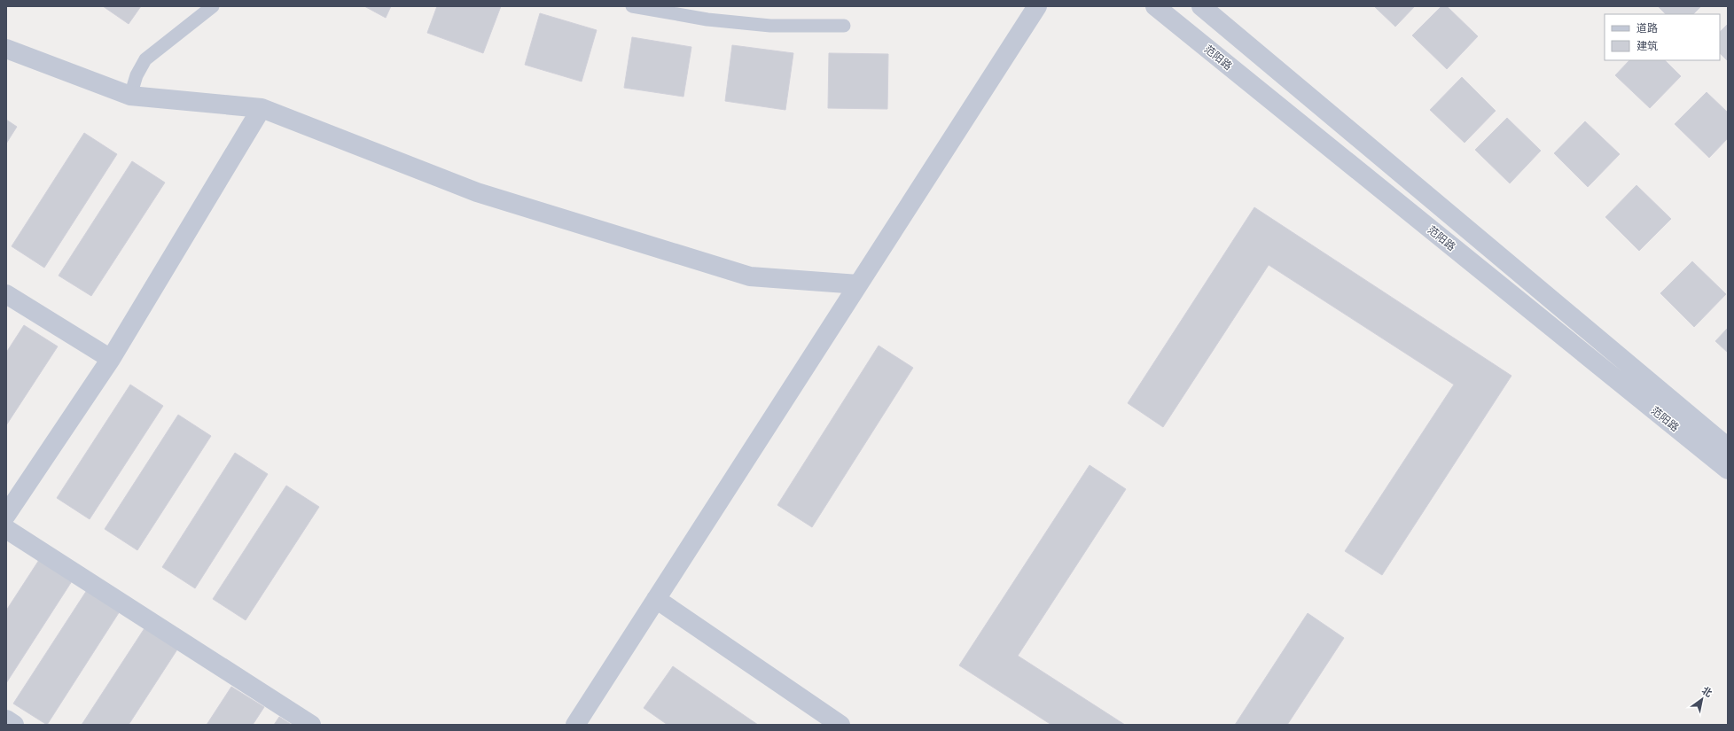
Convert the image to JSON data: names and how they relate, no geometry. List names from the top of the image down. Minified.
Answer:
{"streets":{"street":["范阳路"]},"legend":["道路","建筑"],"north":"top right"}
